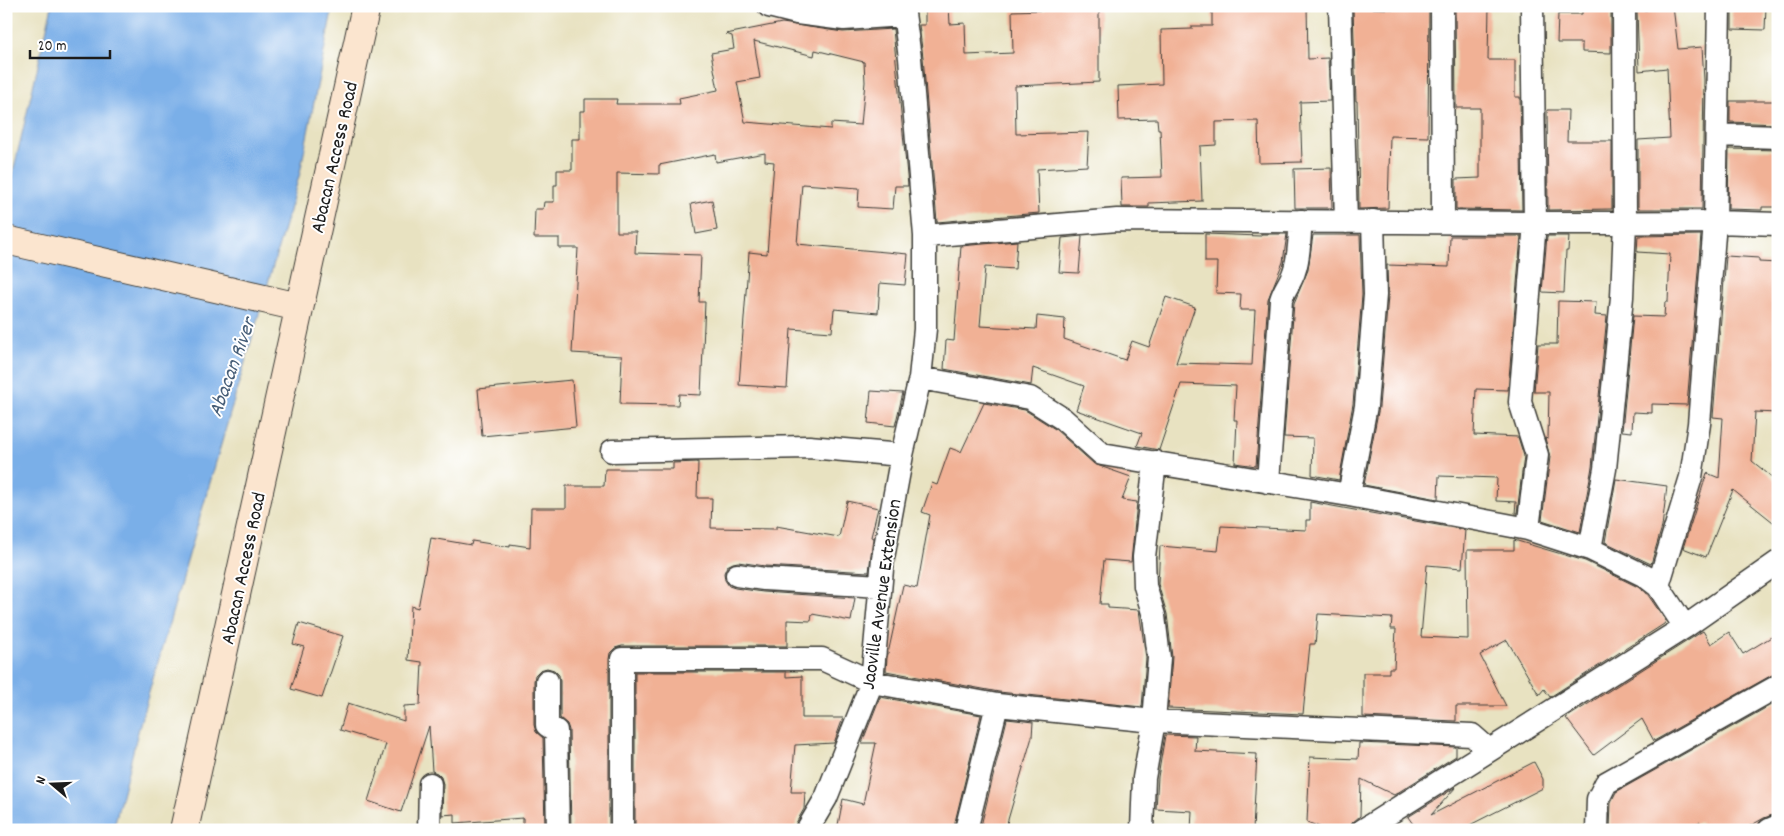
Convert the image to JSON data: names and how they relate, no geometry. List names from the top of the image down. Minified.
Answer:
{"streets":{"street":["Abacan Access Road","Jaoville Avenue Extension"]},"water":["Abacan River"],"scale_bar":"20 m","north":"left"}
